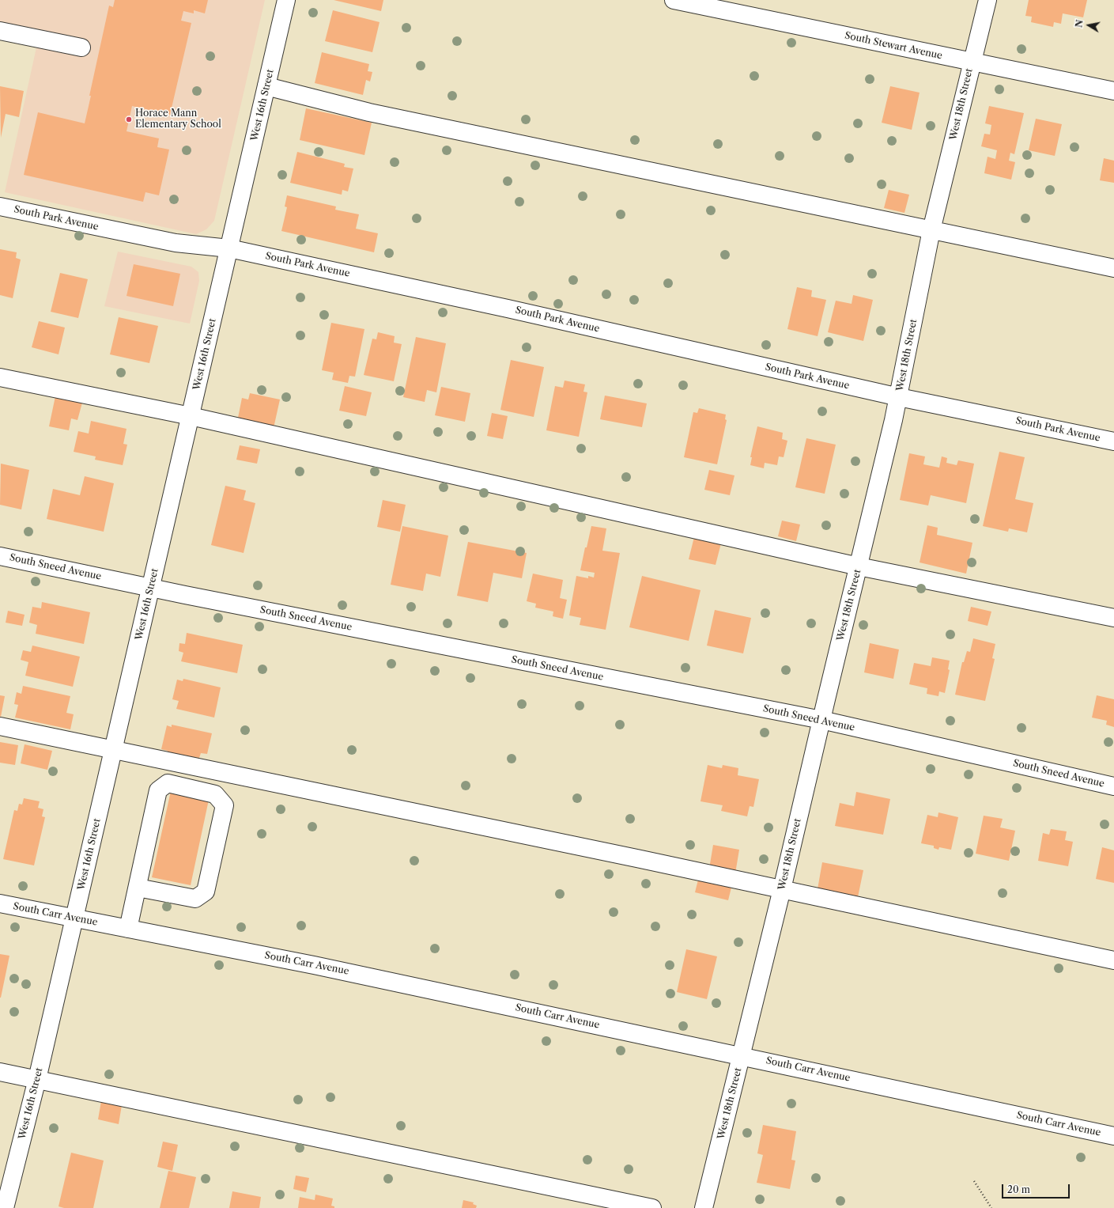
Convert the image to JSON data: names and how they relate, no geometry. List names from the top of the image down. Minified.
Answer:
{"streets":{"street":["South Stewart Avenue","West 18th Street","West 16th Street","South Park Avenue","South Sneed Avenue","South Carr Avenue"]},"crossings":[["South Stewart Avenue","West 18th Street"],["West 18th Street","South Park Avenue"],["West 18th Street","South Sneed Avenue"],["West 18th Street","South Carr Avenue"],["West 16th Street","South Park Avenue"],["West 16th Street","South Sneed Avenue"],["West 16th Street","South Carr Avenue"]],"places":["Horace Mann Elementary School"],"scale_bar":"20 m","north":"left"}
